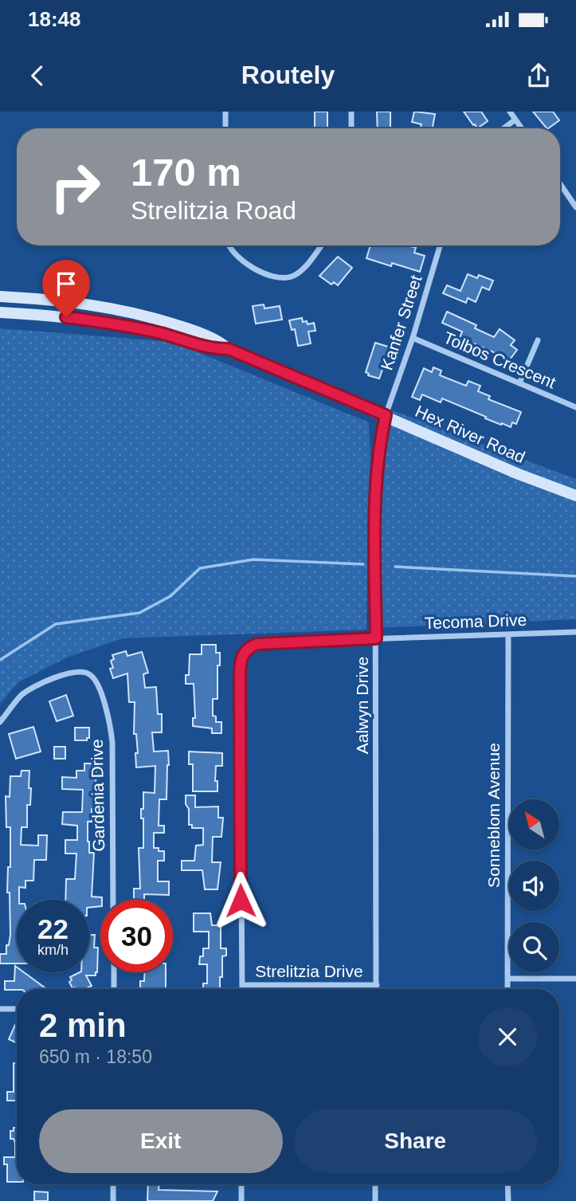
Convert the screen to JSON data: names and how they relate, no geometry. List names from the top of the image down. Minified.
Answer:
{"streets":{"street":["Kanfer Street","Tolbos Crescent","Hex River Road","Tecoma Drive","Aalwyn Drive","Gardenia Drive","Sonneblom Avenue","Strelitzia Drive"]},"crossings":[["Kanfer Street","Tolbos Crescent"],["Kanfer Street","Hex River Road"],["Kanfer Street","Aalwyn Drive"],["Hex River Road","Aalwyn Drive"],["Tecoma Drive","Aalwyn Drive"],["Tecoma Drive","Sonneblom Avenue"],["Tecoma Drive","Strelitzia Drive"],["Aalwyn Drive","Strelitzia Drive"]],"north":"top left","page":{"status":"18:48","header":"Routely","turn":["170 m","Strelitzia Road"],"speed":"22 km/h","limit":"30","heading":["2 min","650 m · 18:50"],"buttons":["Exit","Share"]}}
